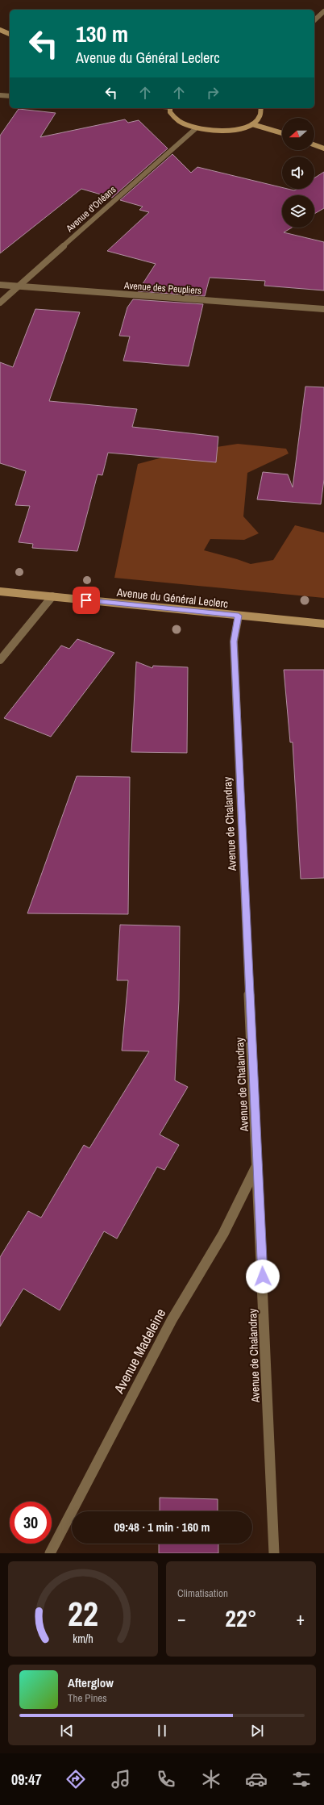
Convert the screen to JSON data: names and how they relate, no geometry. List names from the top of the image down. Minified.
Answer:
{"streets":{"street":["Avenue d'Orléans","Avenue des Peupliers","Avenue du Général Leclerc","Avenue de Chalandray","Avenue Madeleine"]},"crossings":[["Avenue d'Orléans","Avenue des Peupliers"],["Avenue du Général Leclerc","Avenue de Chalandray"],["Avenue de Chalandray","Avenue Madeleine"]],"north":"left","page":{"turn":["130 m","Avenue du Général Leclerc"],"limit":"30","trip":"09:48 · 1 min · 160 m","tile":"Climatisation","heat":["−","22°","+"],"song":["Afterglow","The Pines"],"tabs":"09:47","gauge":["22","km/h"]}}
